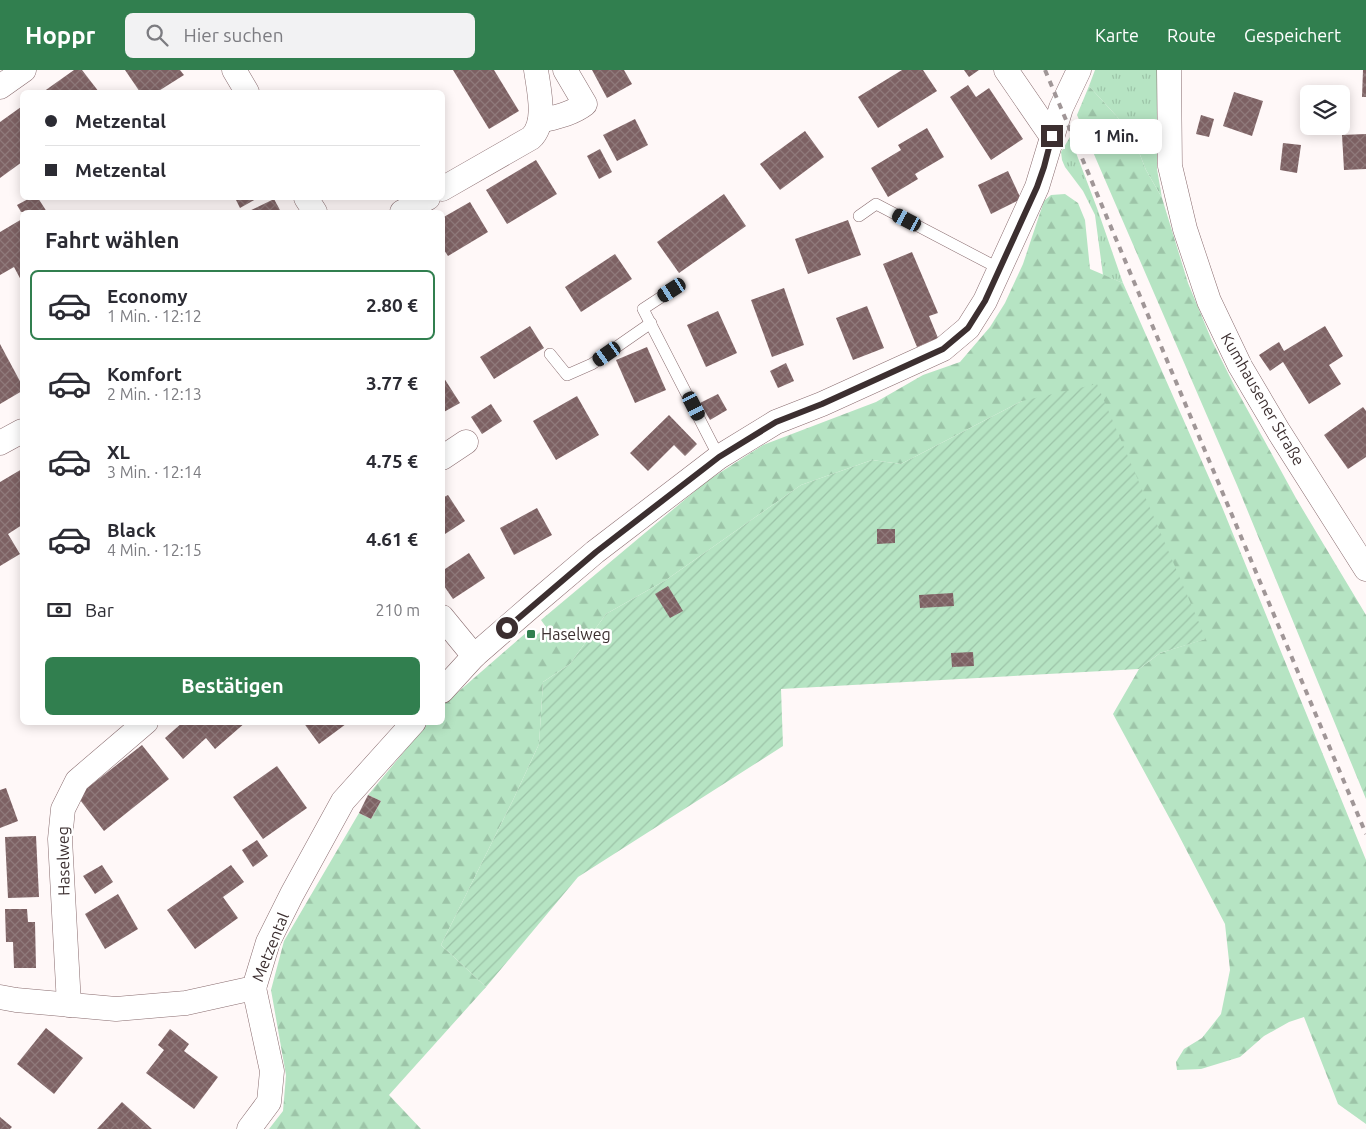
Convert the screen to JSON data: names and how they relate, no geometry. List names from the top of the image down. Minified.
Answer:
{"streets":{"street":["Kumhausener Straße","Haselweg","Metzental"]},"crossings":[["Haselweg","Metzental"]],"places":{"transit":["Haselweg"]},"page":{"header":"Hoppr","search":"Hier suchen","nav":["Karte","Route","Gespeichert"],"banner":["Metzental","Metzental"],"bubble":"1 Min.","heading":"Fahrt wählen","list":[{"name":"Economy","note":"1 Min. · 12:12","value":"2.80 €"},{"name":"Komfort","note":"2 Min. · 12:13","value":"3.77 €"},{"name":"XL","note":"3 Min. · 12:14","value":"4.75 €"},{"name":"Black","note":"4 Min. · 12:15","value":"4.61 €"}],"pay":["Bar","210 m"],"buttons":"Bestätigen"}}
